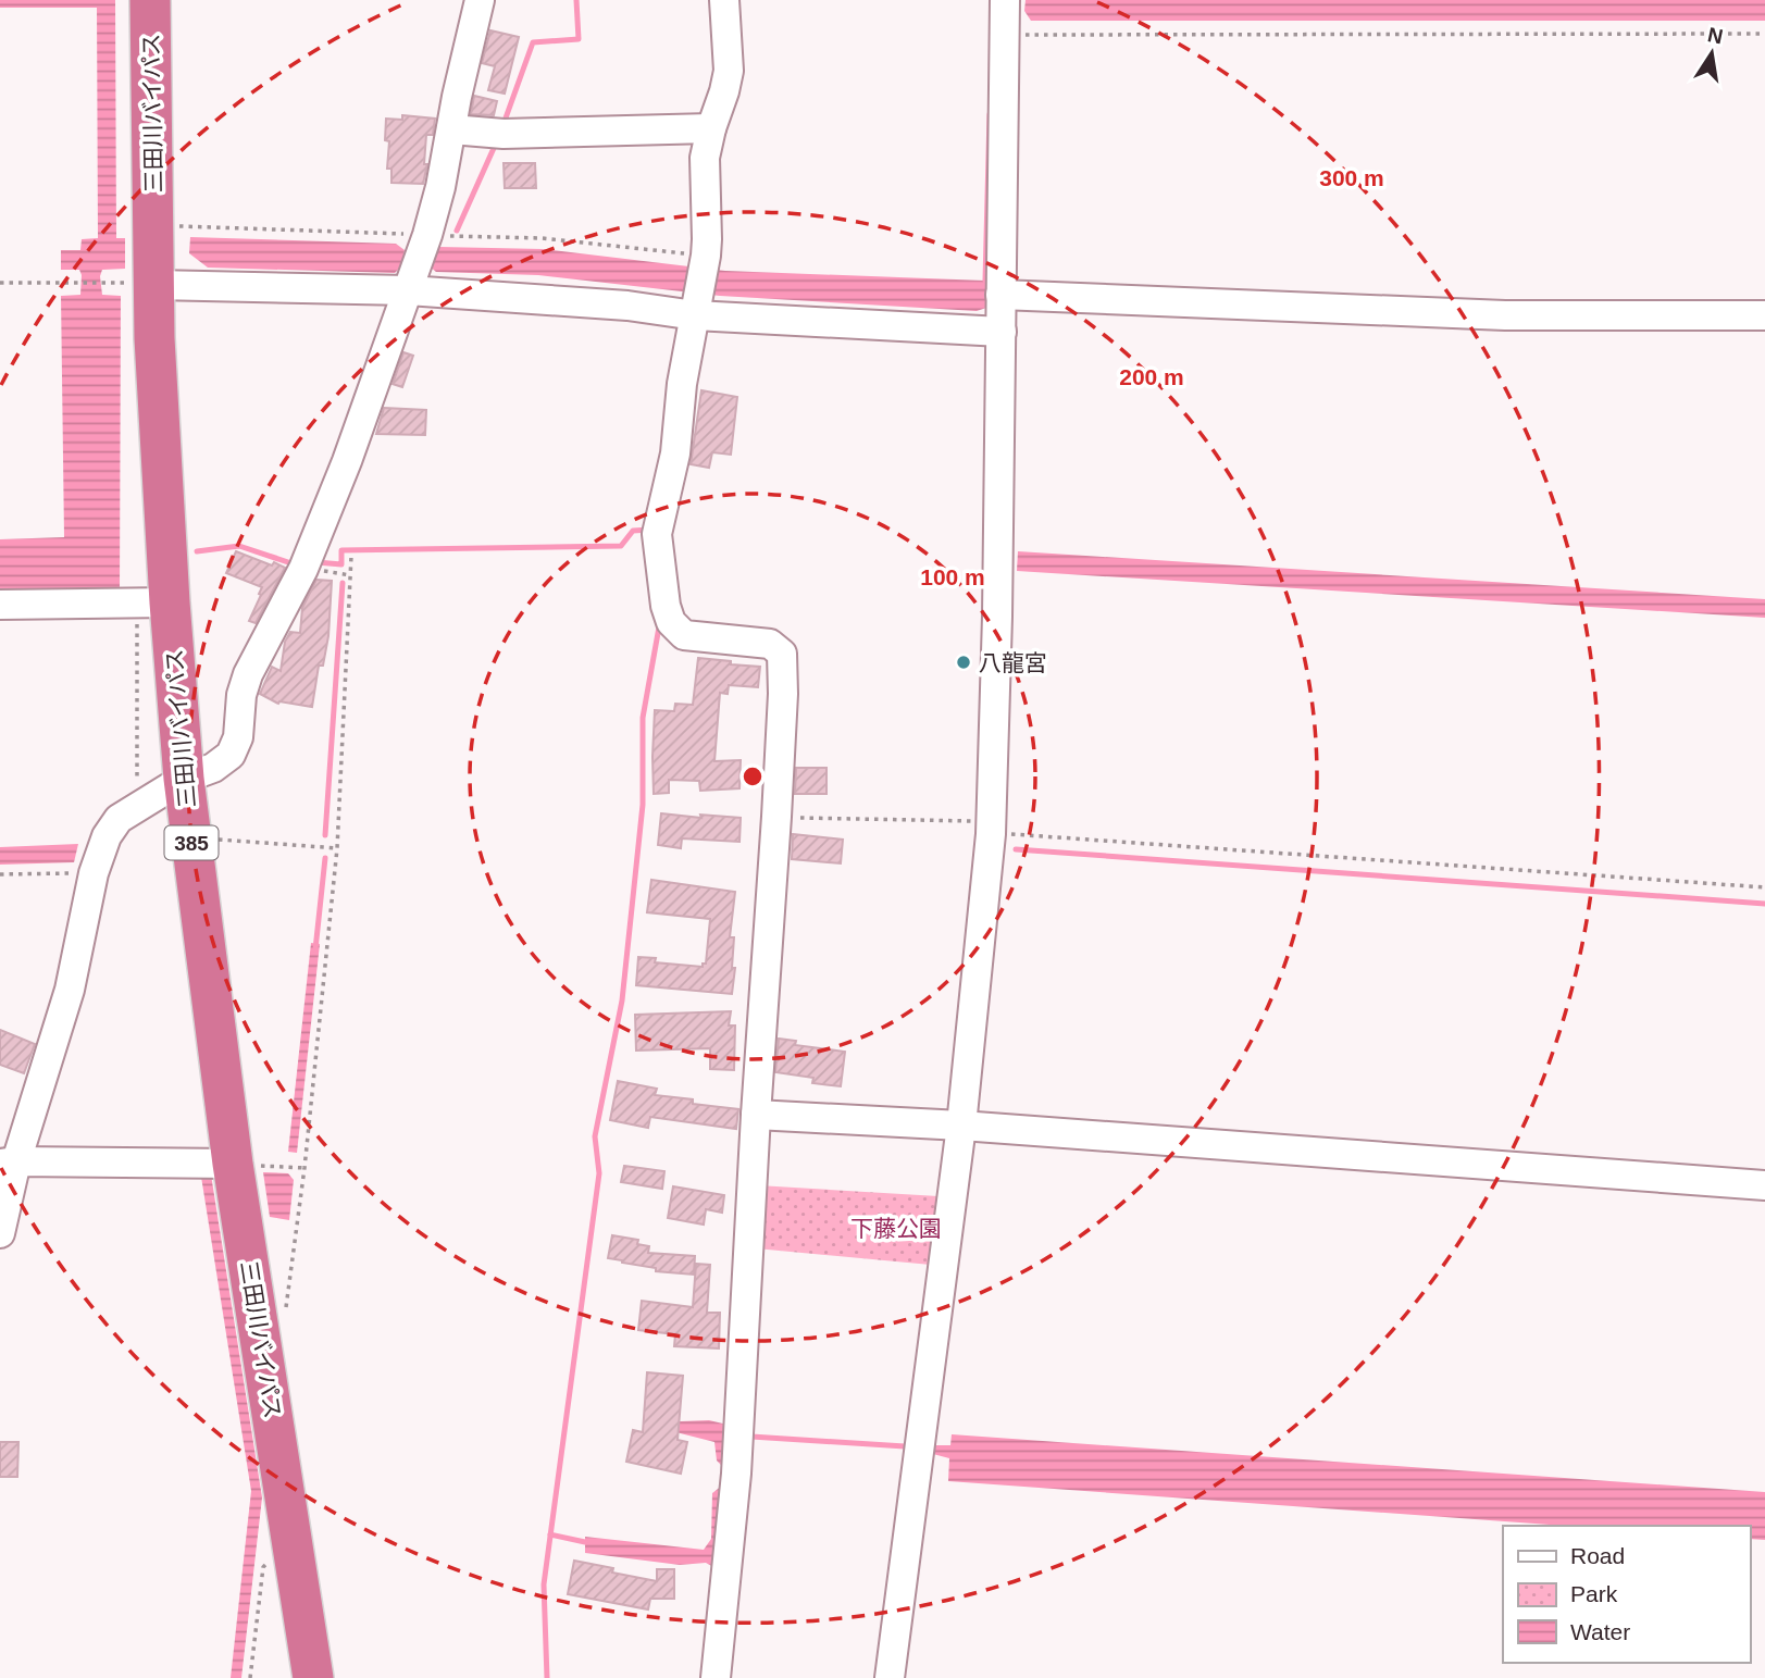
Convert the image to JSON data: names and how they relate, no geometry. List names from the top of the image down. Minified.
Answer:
{"streets":{"highway":["三田川バイパス","385"]},"parks":["下藤公園"],"places":["八龍宮"],"legend":["Road","Park","Water"],"north":"top","rings":["300 m","200 m","100 m"]}
